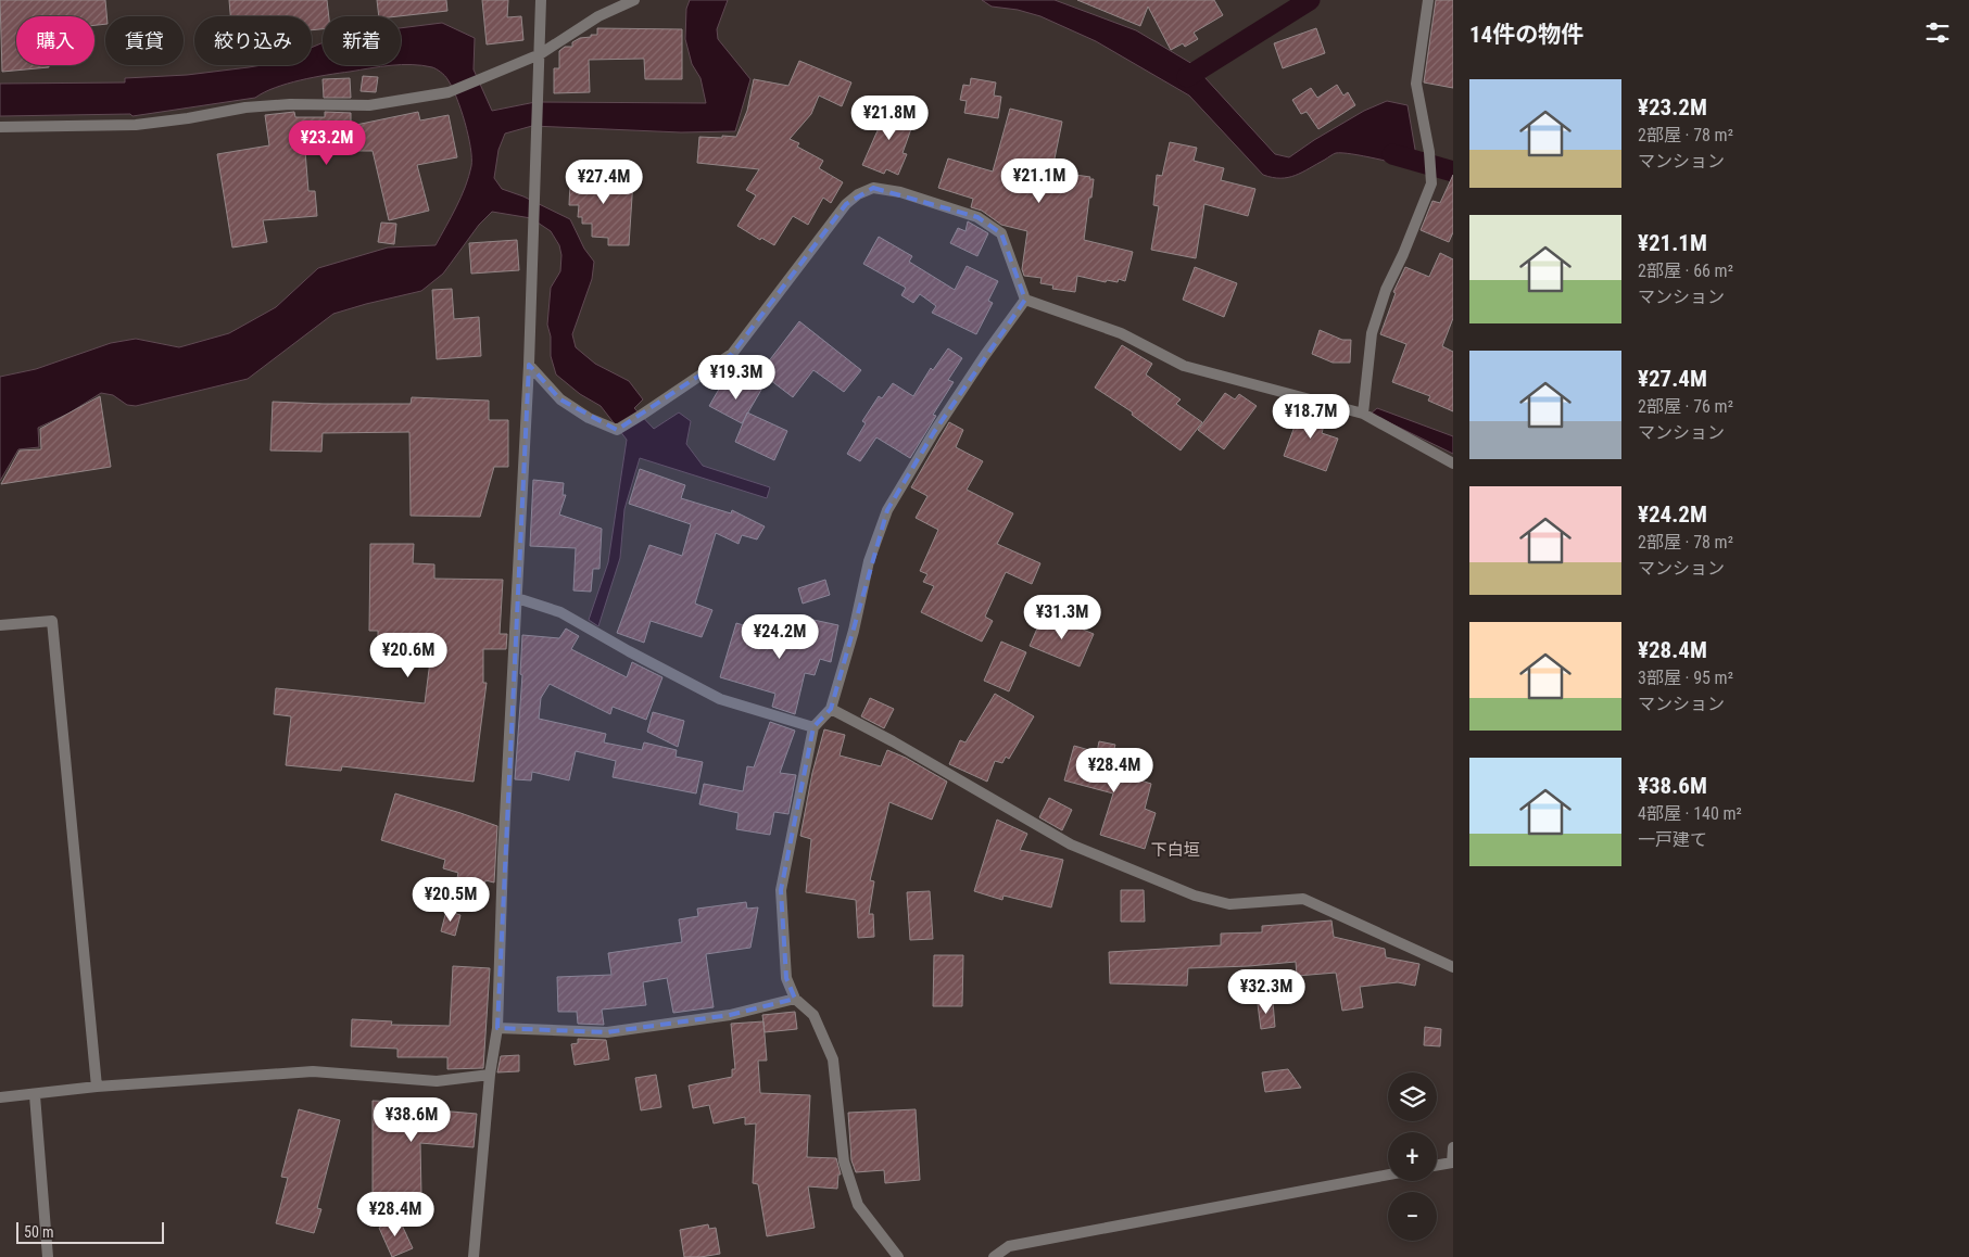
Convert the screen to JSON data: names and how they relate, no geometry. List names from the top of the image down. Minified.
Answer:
{"districts":["下白垣"],"scale_bar":"50 m","page":{"heading":"14件の物件","chip":["購入","賃貸","絞り込み","新着"],"list":[{"name":"¥23.2M","note":"2部屋 · 78 m² · マンション"},{"name":"¥21.1M","note":"2部屋 · 66 m² · マンション"},{"name":"¥27.4M","note":"2部屋 · 76 m² · マンション"},{"name":"¥24.2M","note":"2部屋 · 78 m² · マンション"},{"name":"¥28.4M","note":"3部屋 · 95 m² · マンション"},{"name":"¥38.6M","note":"4部屋 · 140 m² · 一戸建て"}],"price":["¥21.8M","¥23.2M","¥21.1M","¥27.4M","¥19.3M","¥18.7M","¥31.3M","¥24.2M","¥20.6M","¥28.4M","¥20.5M","¥32.3M","¥38.6M","¥28.4M"],"map_buttons":["+","−"],"scale":"50 m"}}
